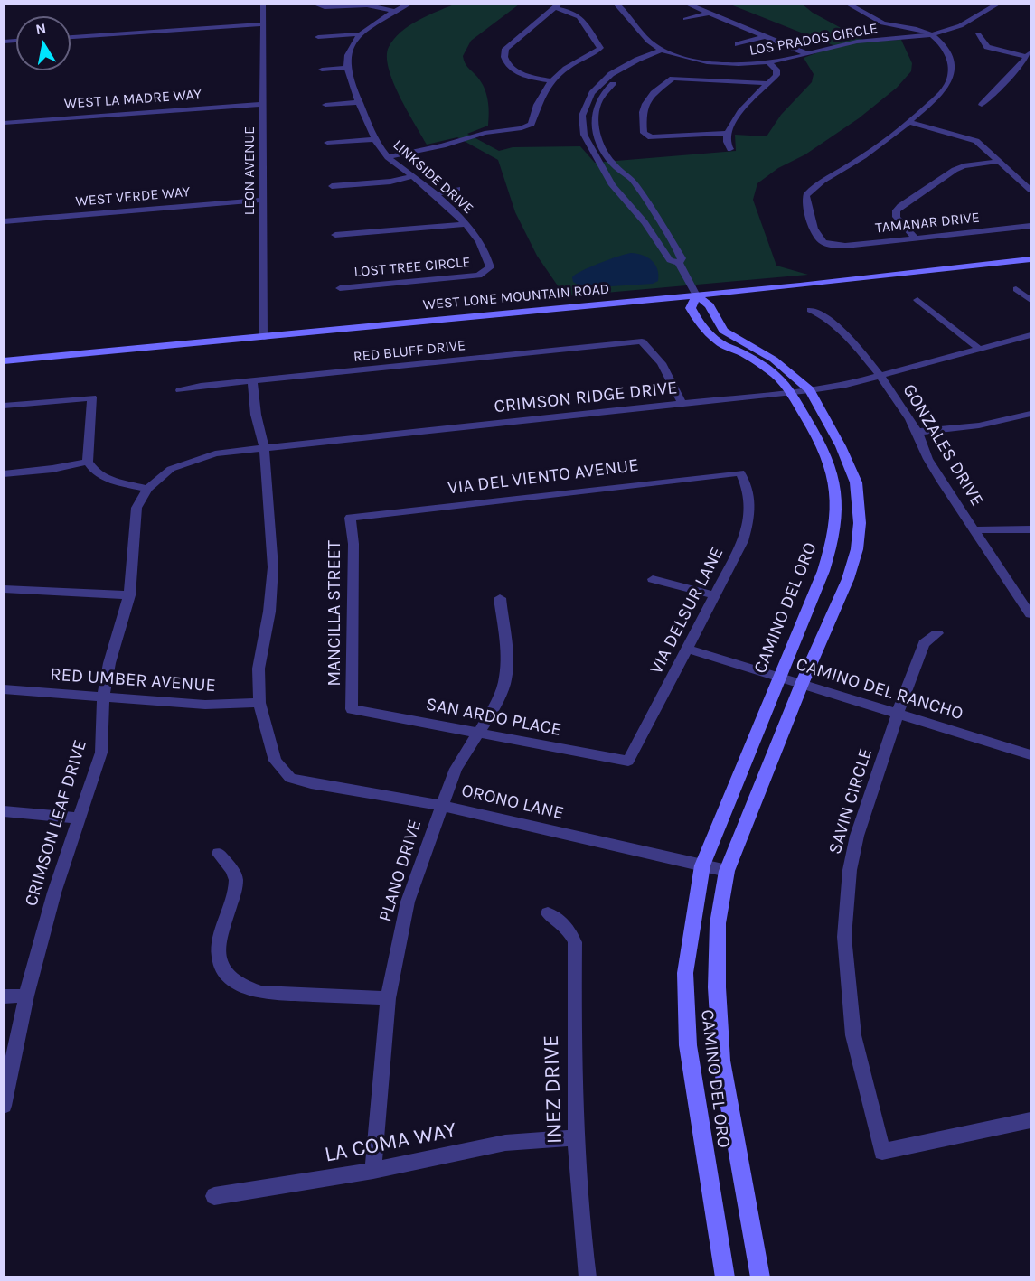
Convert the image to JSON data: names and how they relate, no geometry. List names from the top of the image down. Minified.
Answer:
{"streets":{"street":["LOS PRADOS CIRCLE","WEST LA MADRE WAY","LEON AVENUE","LINKSIDE DRIVE","WEST VERDE WAY","TAMANAR DRIVE","LOST TREE CIRCLE","WEST LONE MOUNTAIN ROAD","RED BLUFF DRIVE","CRIMSON RIDGE DRIVE","GONZALES DRIVE","VIA DEL VIENTO AVENUE","CAMINO DEL ORO","VIA DELSUR LANE","MANCILLA STREET","RED UMBER AVENUE","CAMINO DEL RANCHO","SAN ARDO PLACE","SAVIN CIRCLE","ORONO LANE","CRIMSON LEAF DRIVE","PLANO DRIVE","INEZ DRIVE","LA COMA WAY"]},"crossings":[["WEST LA MADRE WAY","LEON AVENUE"],["LEON AVENUE","WEST VERDE WAY"],["LEON AVENUE","WEST LONE MOUNTAIN ROAD"],["LINKSIDE DRIVE","LOST TREE CIRCLE"],["WEST LONE MOUNTAIN ROAD","CAMINO DEL ORO"],["RED BLUFF DRIVE","CRIMSON RIDGE DRIVE"],["CRIMSON RIDGE DRIVE","GONZALES DRIVE"],["CRIMSON RIDGE DRIVE","CAMINO DEL ORO"],["CRIMSON RIDGE DRIVE","CRIMSON LEAF DRIVE"],["VIA DEL VIENTO AVENUE","VIA DELSUR LANE"],["VIA DEL VIENTO AVENUE","MANCILLA STREET"],["CAMINO DEL ORO","CAMINO DEL RANCHO"],["CAMINO DEL ORO","ORONO LANE"],["VIA DELSUR LANE","CAMINO DEL RANCHO"],["VIA DELSUR LANE","SAN ARDO PLACE"],["MANCILLA STREET","SAN ARDO PLACE"],["RED UMBER AVENUE","ORONO LANE"],["RED UMBER AVENUE","CRIMSON LEAF DRIVE"],["CAMINO DEL RANCHO","SAVIN CIRCLE"],["SAN ARDO PLACE","PLANO DRIVE"],["ORONO LANE","PLANO DRIVE"],["PLANO DRIVE","LA COMA WAY"],["INEZ DRIVE","LA COMA WAY"]],"north":"top"}
